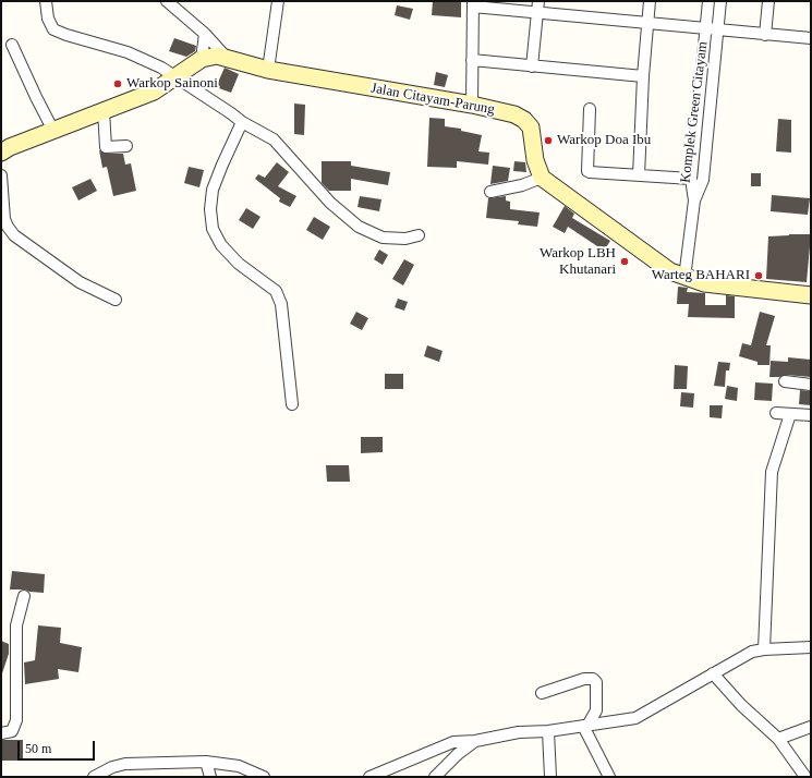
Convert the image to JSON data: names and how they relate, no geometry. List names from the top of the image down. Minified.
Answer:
{"streets":{"street":["Jalan Citayam-Parung","Komplek Green Citayam"]},"places":["Warkop Sainoni","Warkop Doa Ibu","Warkop LBH Khutanari","Warteg BAHARI"],"scale_bar":"50 m"}
